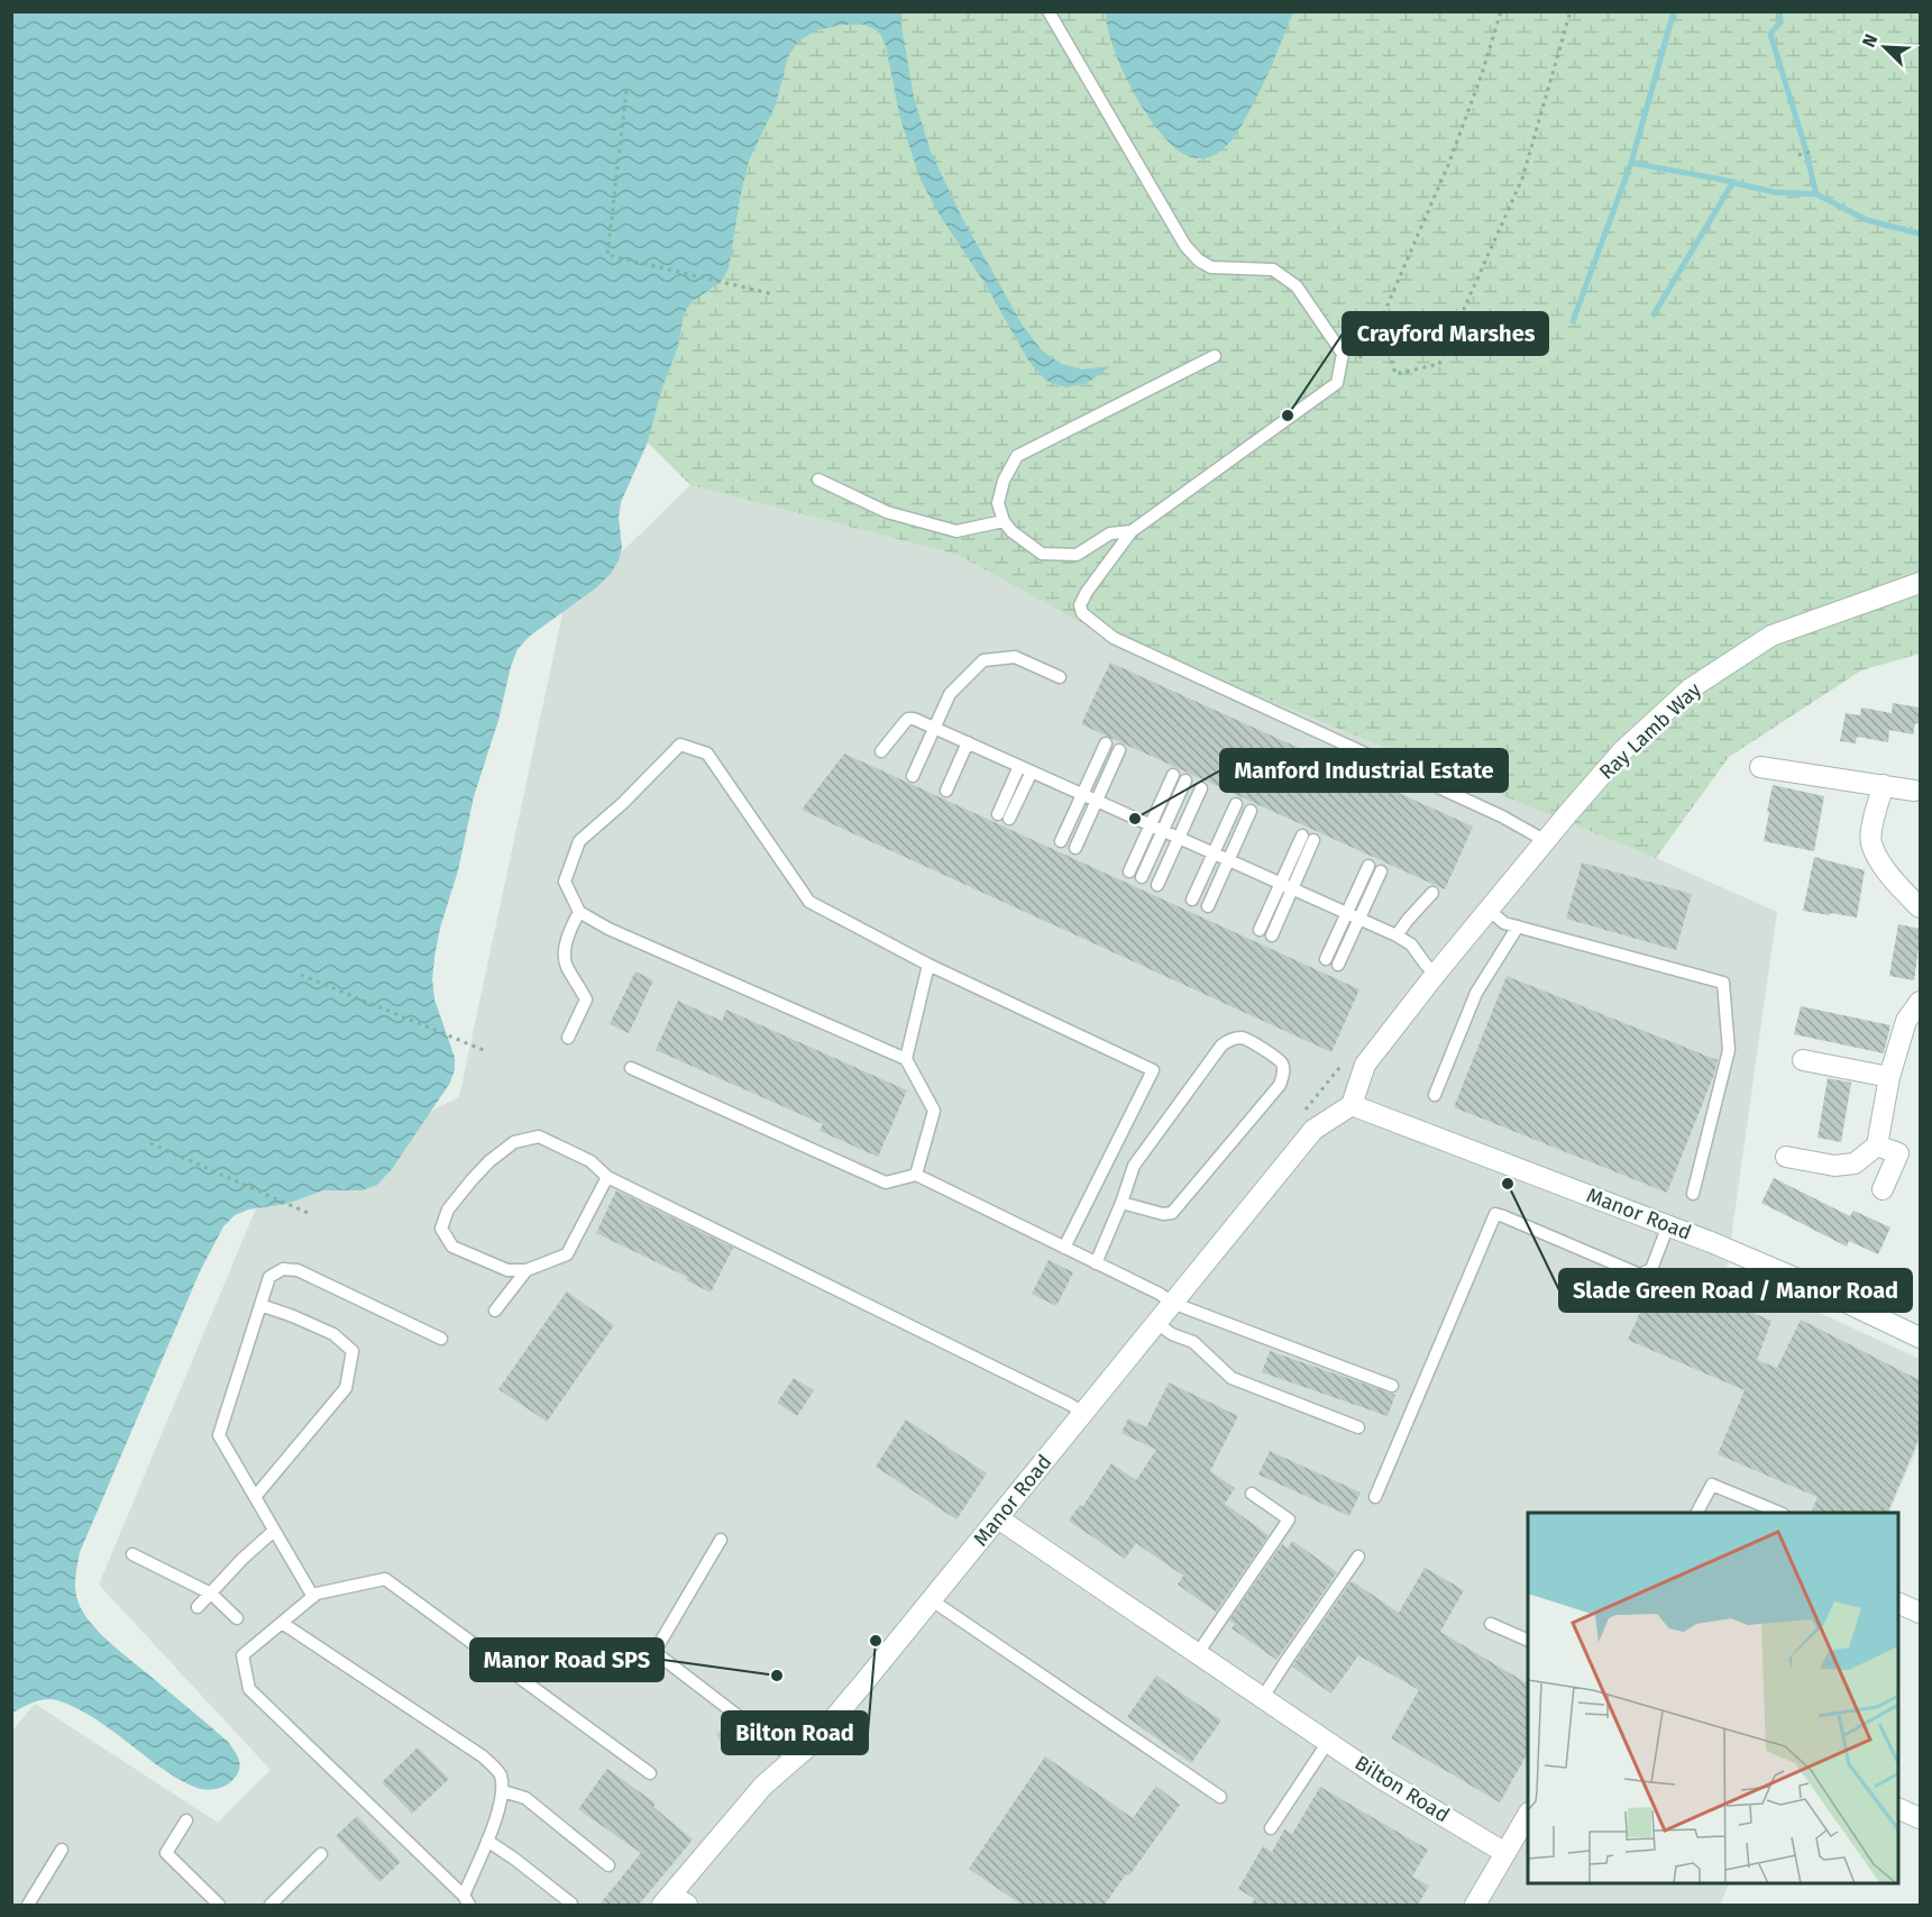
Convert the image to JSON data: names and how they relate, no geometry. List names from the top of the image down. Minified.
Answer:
{"streets":{"street":["Ray Lamb Way","Manor Road","Bilton Road"]},"crossings":[["Manor Road","Bilton Road"]],"places":["Crayford Marshes","Manford Industrial Estate","Slade Green Road / Manor Road","Bilton Road","Manor Road SPS"],"north":"top left"}
